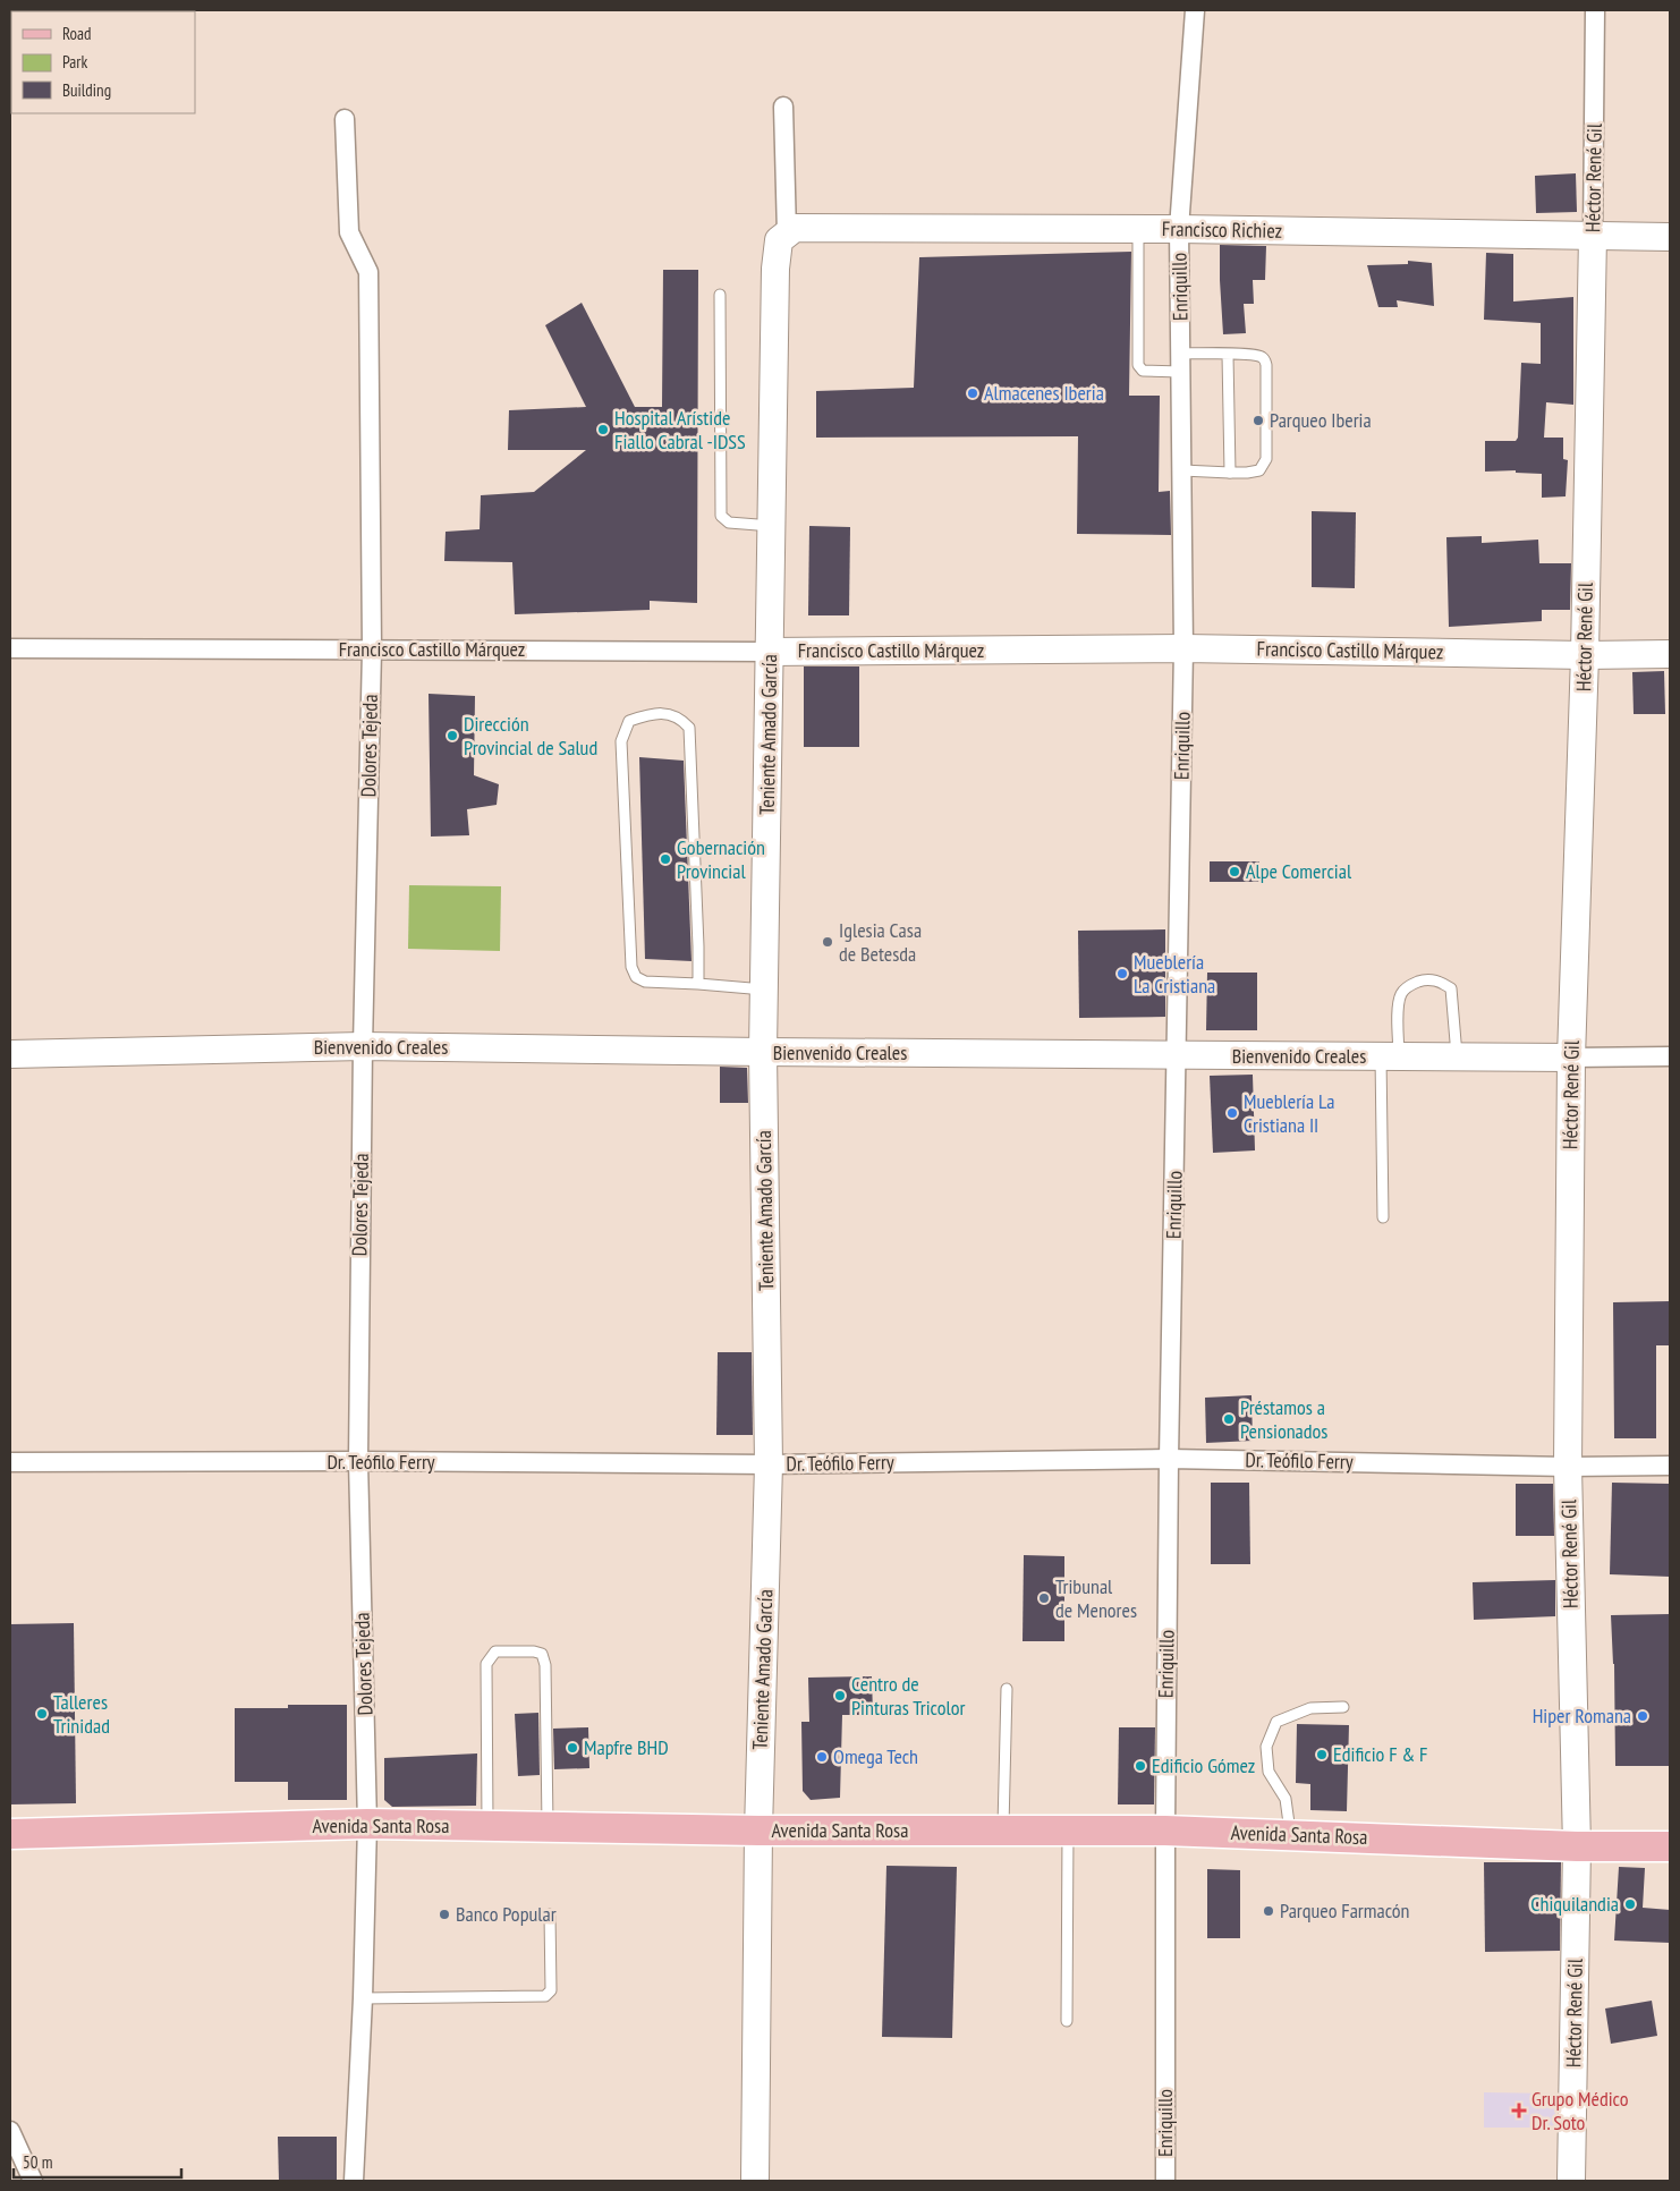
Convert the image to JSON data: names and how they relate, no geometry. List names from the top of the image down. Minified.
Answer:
{"streets":{"main road":["Héctor René Gil","Francisco Richiez","Francisco Castillo Márquez","Teniente Amado García","Bienvenido Creales","Avenida Santa Rosa"],"street":["Enriquillo","Dolores Tejeda","Dr. Teófilo Ferry"]},"crossings":[["Héctor René Gil","Francisco Richiez"],["Héctor René Gil","Francisco Castillo Márquez"],["Héctor René Gil","Bienvenido Creales"],["Héctor René Gil","Dr. Teófilo Ferry"],["Héctor René Gil","Avenida Santa Rosa"],["Francisco Richiez","Enriquillo"],["Francisco Richiez","Teniente Amado García"],["Enriquillo","Francisco Castillo Márquez"],["Enriquillo","Bienvenido Creales"],["Enriquillo","Dr. Teófilo Ferry"],["Enriquillo","Avenida Santa Rosa"],["Francisco Castillo Márquez","Teniente Amado García"],["Francisco Castillo Márquez","Dolores Tejeda"],["Teniente Amado García","Bienvenido Creales"],["Teniente Amado García","Dr. Teófilo Ferry"],["Teniente Amado García","Avenida Santa Rosa"],["Dolores Tejeda","Bienvenido Creales"],["Dolores Tejeda","Dr. Teófilo Ferry"],["Dolores Tejeda","Avenida Santa Rosa"]],"places":{"other":["Almacenes Iberia","Parqueo Iberia","Hospital Arístide Fiallo Cabral -IDSS","Dirección Provincial de Salud","Gobernación Provincial","Alpe Comercial","Iglesia Casa de Betesda","Mueblería La Cristiana","Mueblería La Cristiana II","Préstamos a Pensionados","Tribunal de Menores","Centro de Pinturas Tricolor","Talleres Trinidad","Hiper Romana","Mapfre BHD","Edificio F & F","Omega Tech","Edificio Gómez","Chiquilandia","Parqueo Farmacón","Banco Popular"],"health":["Grupo Médico Dr. Soto"]},"legend":["Road","Park","Building"],"scale_bar":"50 m"}
